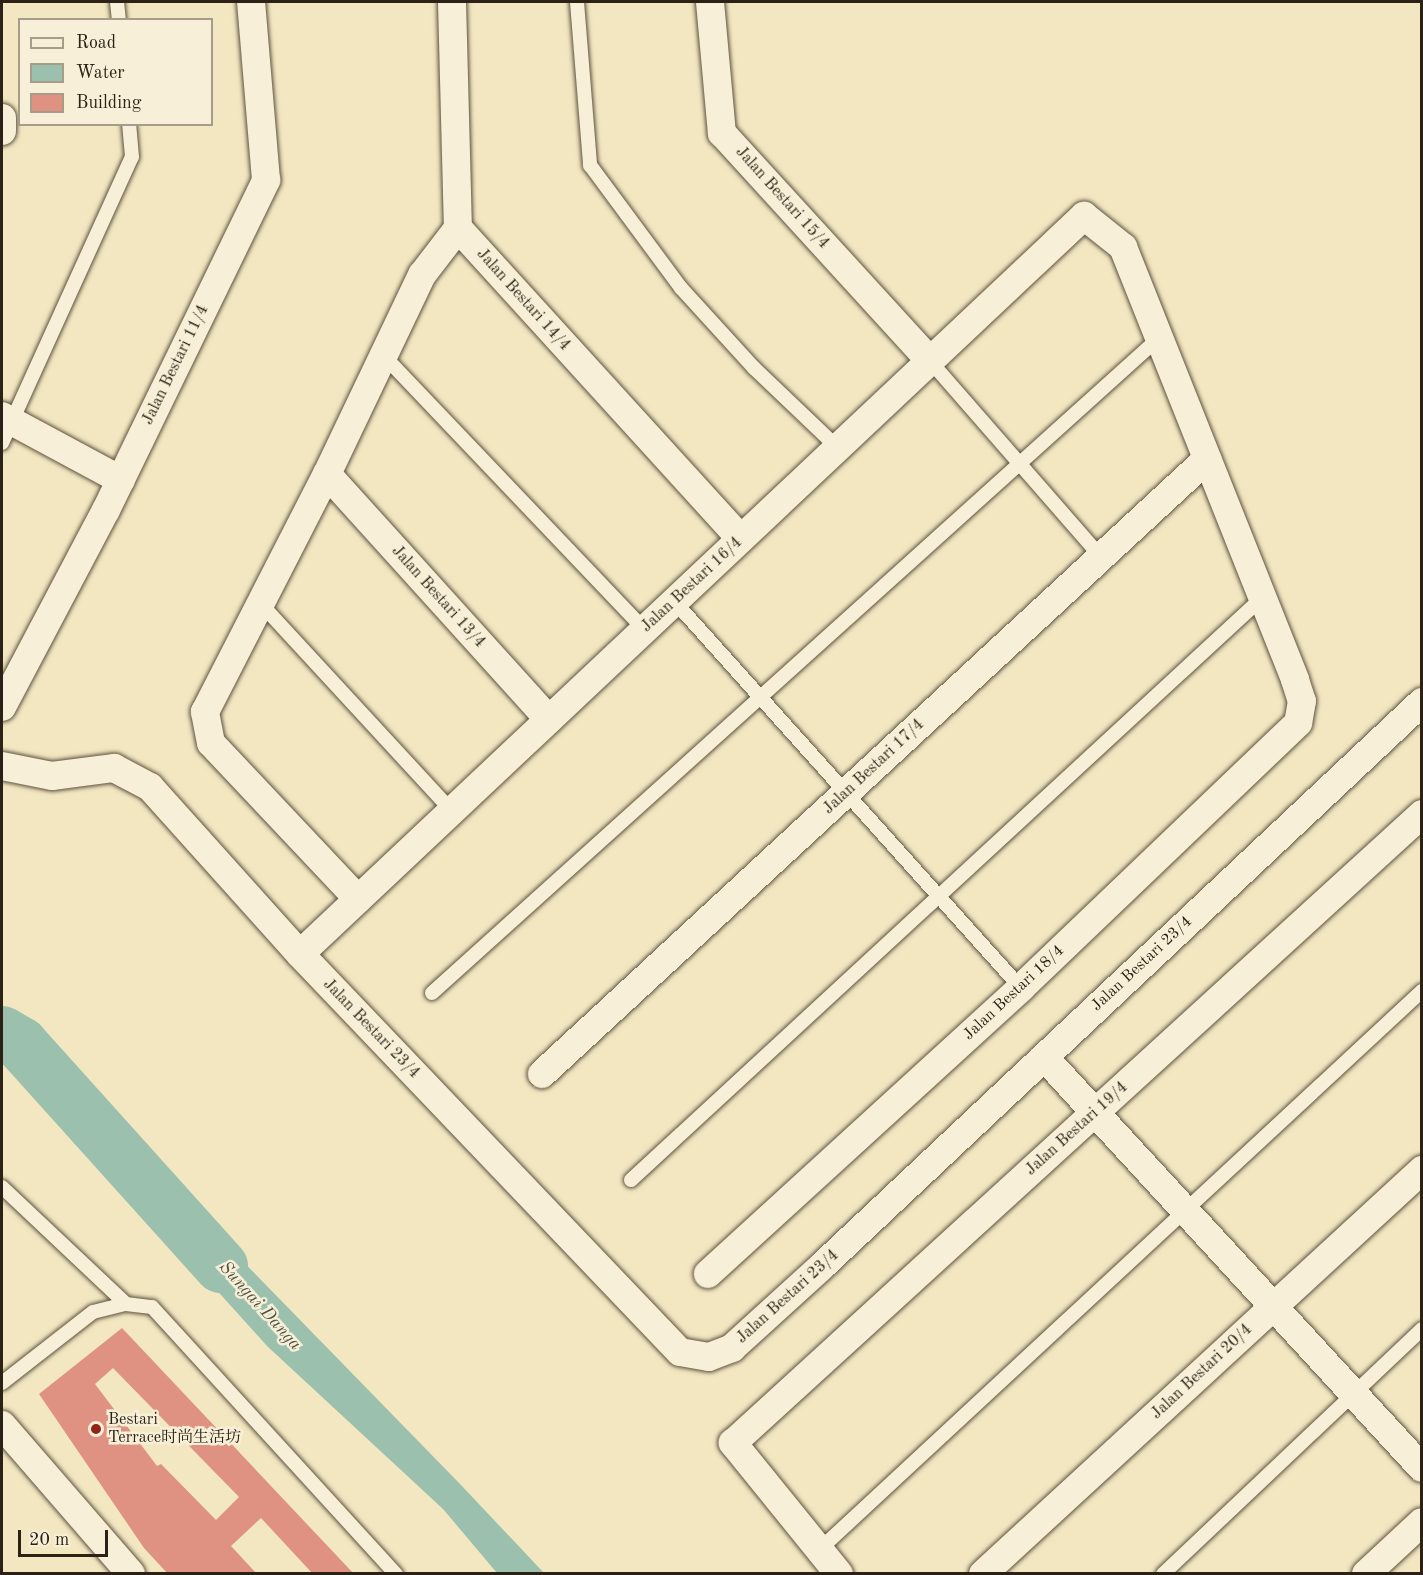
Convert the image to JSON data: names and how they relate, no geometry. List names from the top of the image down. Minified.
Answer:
{"streets":{"street":["Jalan Bestari 15/4","Jalan Bestari 14/4","Jalan Bestari 11/4","Jalan Bestari 16/4","Jalan Bestari 13/4","Jalan Bestari 17/4","Jalan Bestari 23/4","Jalan Bestari 18/4","Jalan Bestari 19/4","Jalan Bestari 20/4"]},"crossings":[["Jalan Bestari 15/4","Jalan Bestari 16/4"],["Jalan Bestari 14/4","Jalan Bestari 16/4"],["Jalan Bestari 16/4","Jalan Bestari 13/4"],["Jalan Bestari 16/4","Jalan Bestari 23/4"]],"water":["Sungai Danga"],"places":["Bestari Terrace时尚生活坊"],"legend":["Road","Water","Building"],"scale_bar":"20 m"}
